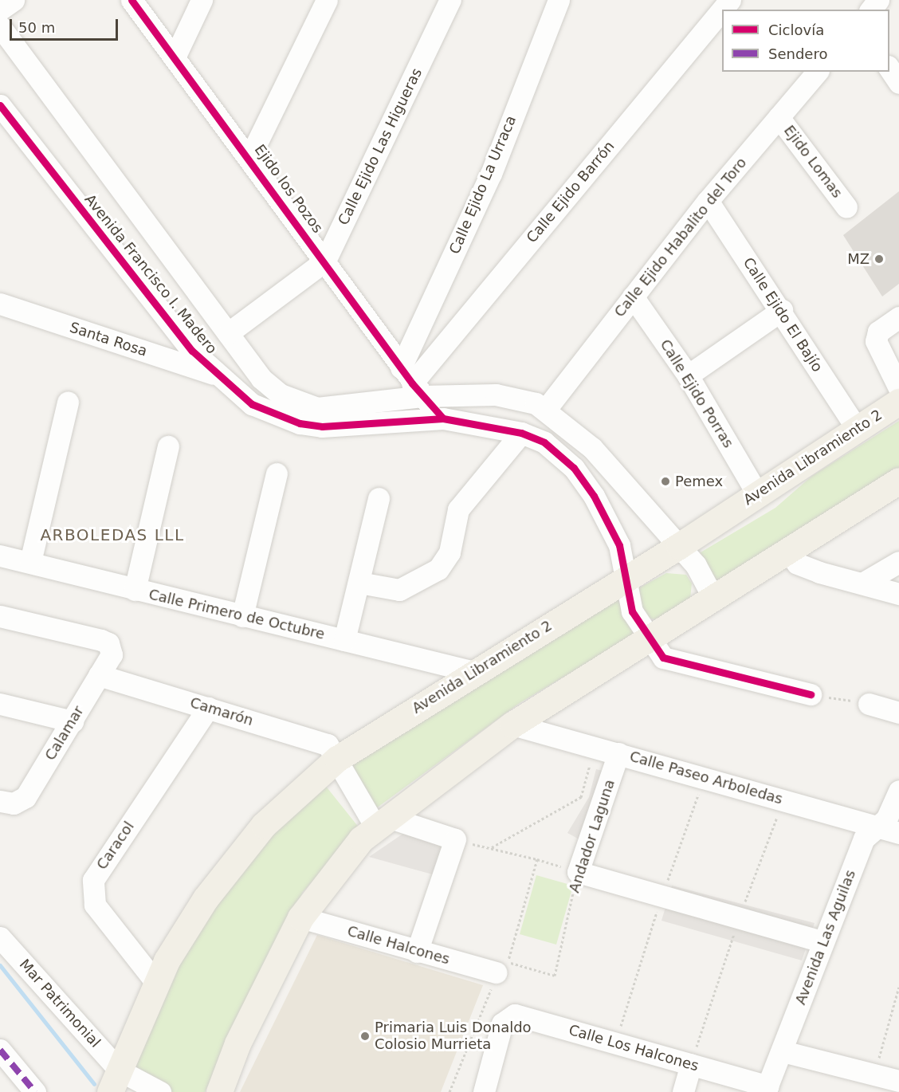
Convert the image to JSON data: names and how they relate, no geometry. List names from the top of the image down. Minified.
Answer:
{"streets":{"main road":["Avenida Libramiento 2"],"street":["Calle Ejido Las Higueras","Ejido Lomas","Calle Ejido La Urraca","Ejido los Pozos","Calle Ejido Barrón","Calle Ejido Habalito del Toro","Avenida Francisco I. Madero","Calle Ejido El Bajío","Santa Rosa","Calle Ejido Porras","Calle Primero de Octubre","Camarón","Calamar","Calle Paseo Arboledas","Andador Laguna","Caracol","Avenida Las Aguilas","Calle Halcones","Mar Patrimonial","Calle Los Halcones"]},"crossings":[["Calle Ejido Las Higueras","Ejido los Pozos"],["Calle Ejido Las Higueras","Avenida Francisco I. Madero"],["Ejido Lomas","Calle Ejido Habalito del Toro"],["Calle Ejido La Urraca","Ejido los Pozos"],["Calle Ejido La Urraca","Calle Ejido Barrón"],["Calle Ejido La Urraca","Avenida Francisco I. Madero"],["Ejido los Pozos","Calle Ejido Barrón"],["Ejido los Pozos","Avenida Francisco I. Madero"],["Calle Ejido Barrón","Avenida Francisco I. Madero"],["Calle Ejido Habalito del Toro","Avenida Francisco I. Madero"],["Calle Ejido Habalito del Toro","Calle Ejido El Bajío"],["Calle Ejido Habalito del Toro","Calle Ejido Porras"],["Avenida Francisco I. Madero","Santa Rosa"],["Avenida Francisco I. Madero","Avenida Libramiento 2"],["Calle Ejido El Bajío","Avenida Libramiento 2"],["Calle Ejido Porras","Avenida Libramiento 2"],["Avenida Libramiento 2","Calle Primero de Octubre"],["Avenida Libramiento 2","Camarón"],["Avenida Libramiento 2","Caracol"],["Avenida Libramiento 2","Mar Patrimonial"],["Camarón","Calamar"],["Camarón","Caracol"],["Calle Paseo Arboledas","Andador Laguna"],["Calle Paseo Arboledas","Avenida Las Aguilas"],["Avenida Las Aguilas","Calle Los Halcones"]],"districts":["ARBOLEDAS LLL"],"places":["MZ","Pemex","Primaria Luis Donaldo Colosio Murrieta"],"legend":["Ciclovía","Sendero"],"scale_bar":"50 m"}
